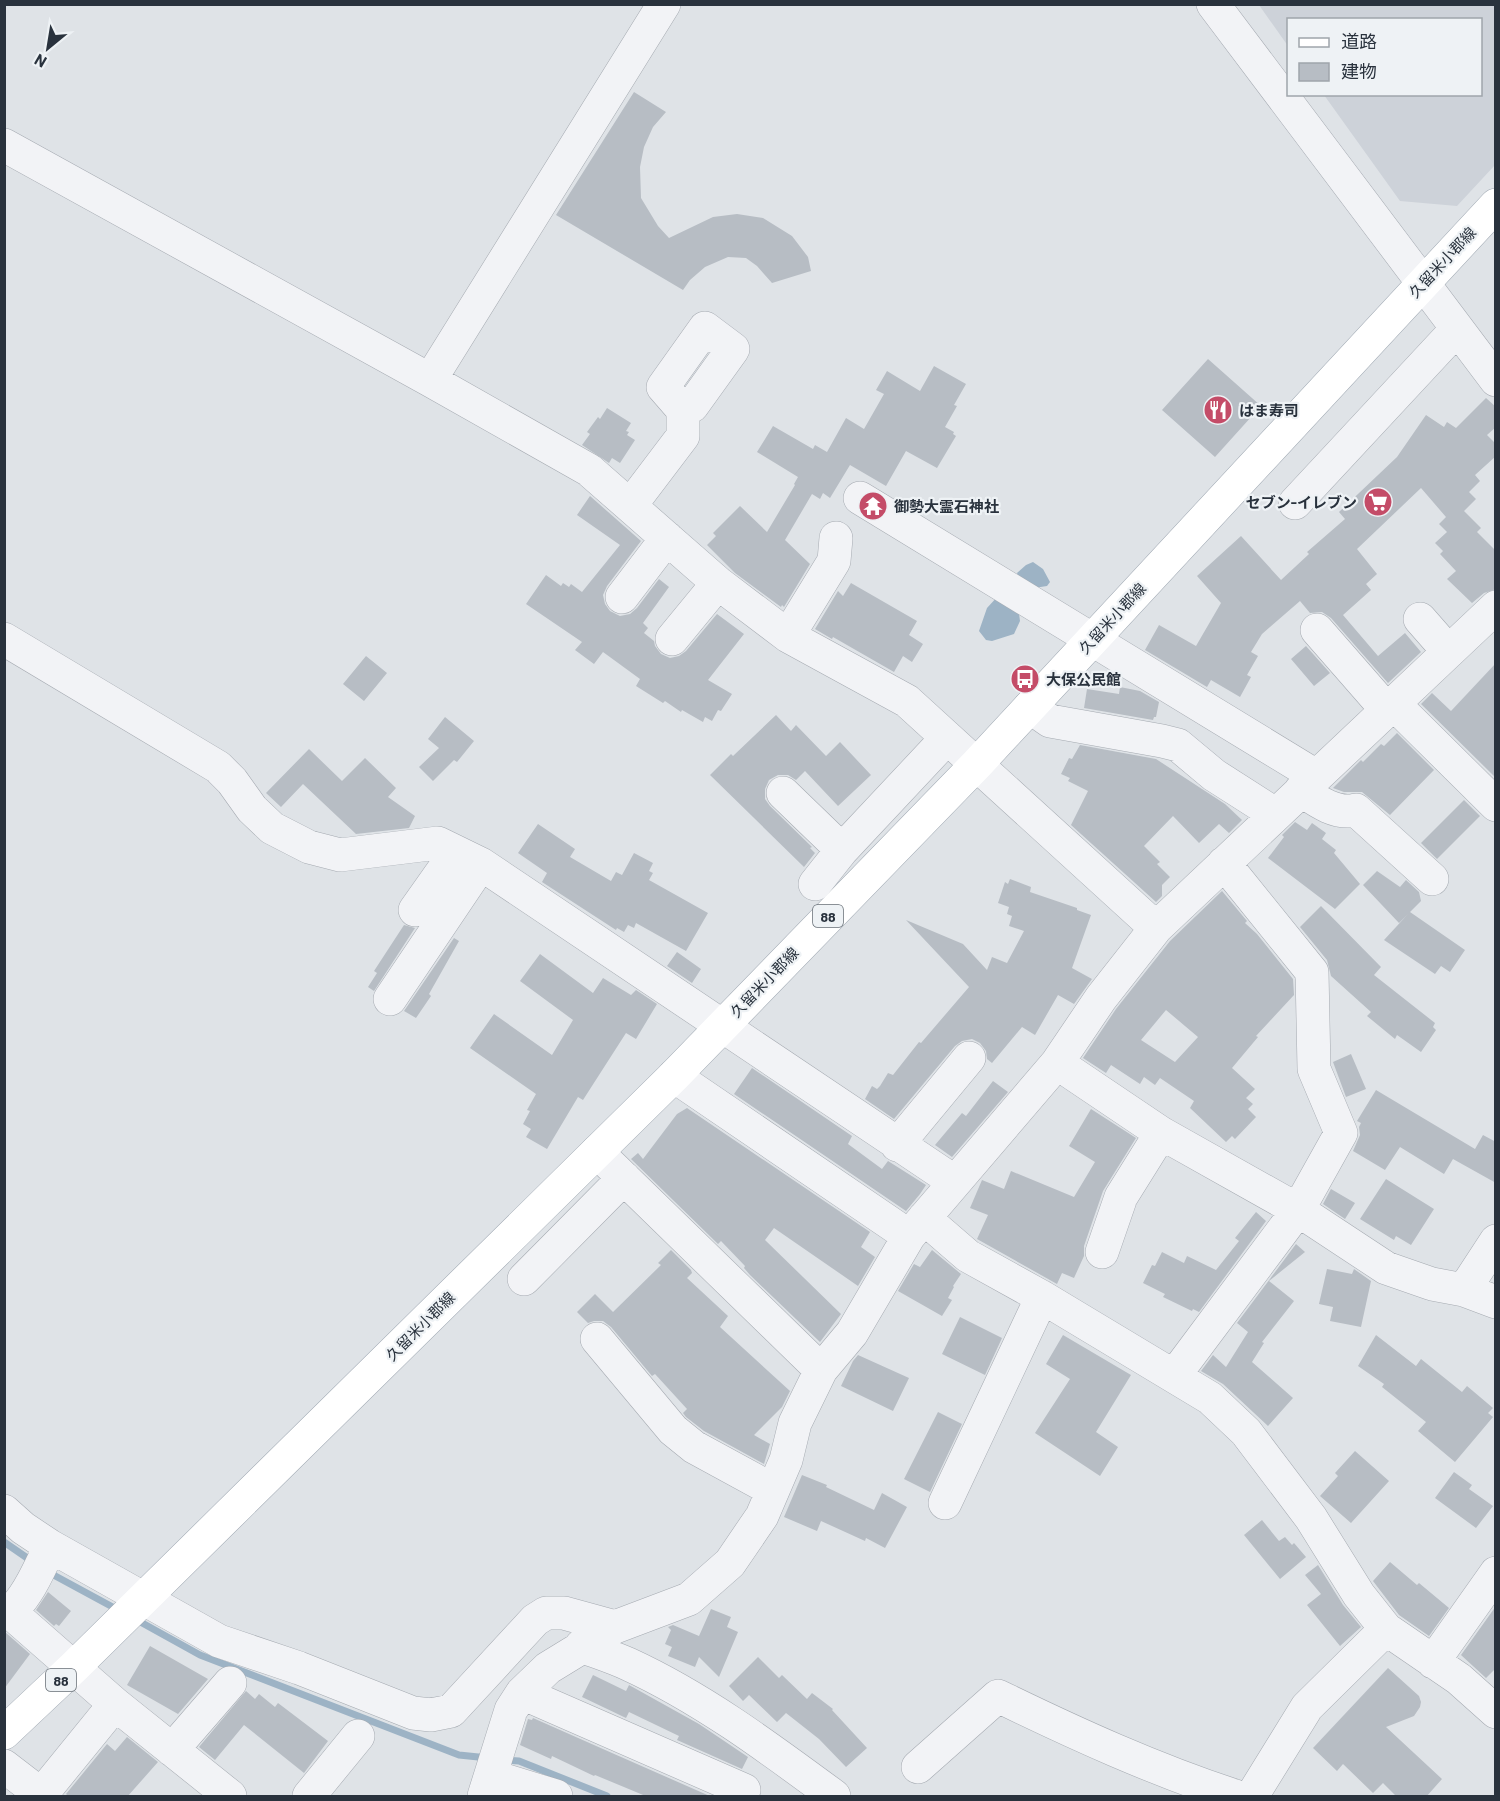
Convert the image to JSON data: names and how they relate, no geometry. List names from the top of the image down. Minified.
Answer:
{"streets":{"main road":["久留米小郡線","88"]},"places":{"restaurant":["はま寿司"],"supermarket":["セブン-イレブン"],"temple":["御勢大霊石神社"],"bus stop":["大保公民館"]},"legend":["道路","建物"],"north":"bottom left"}
